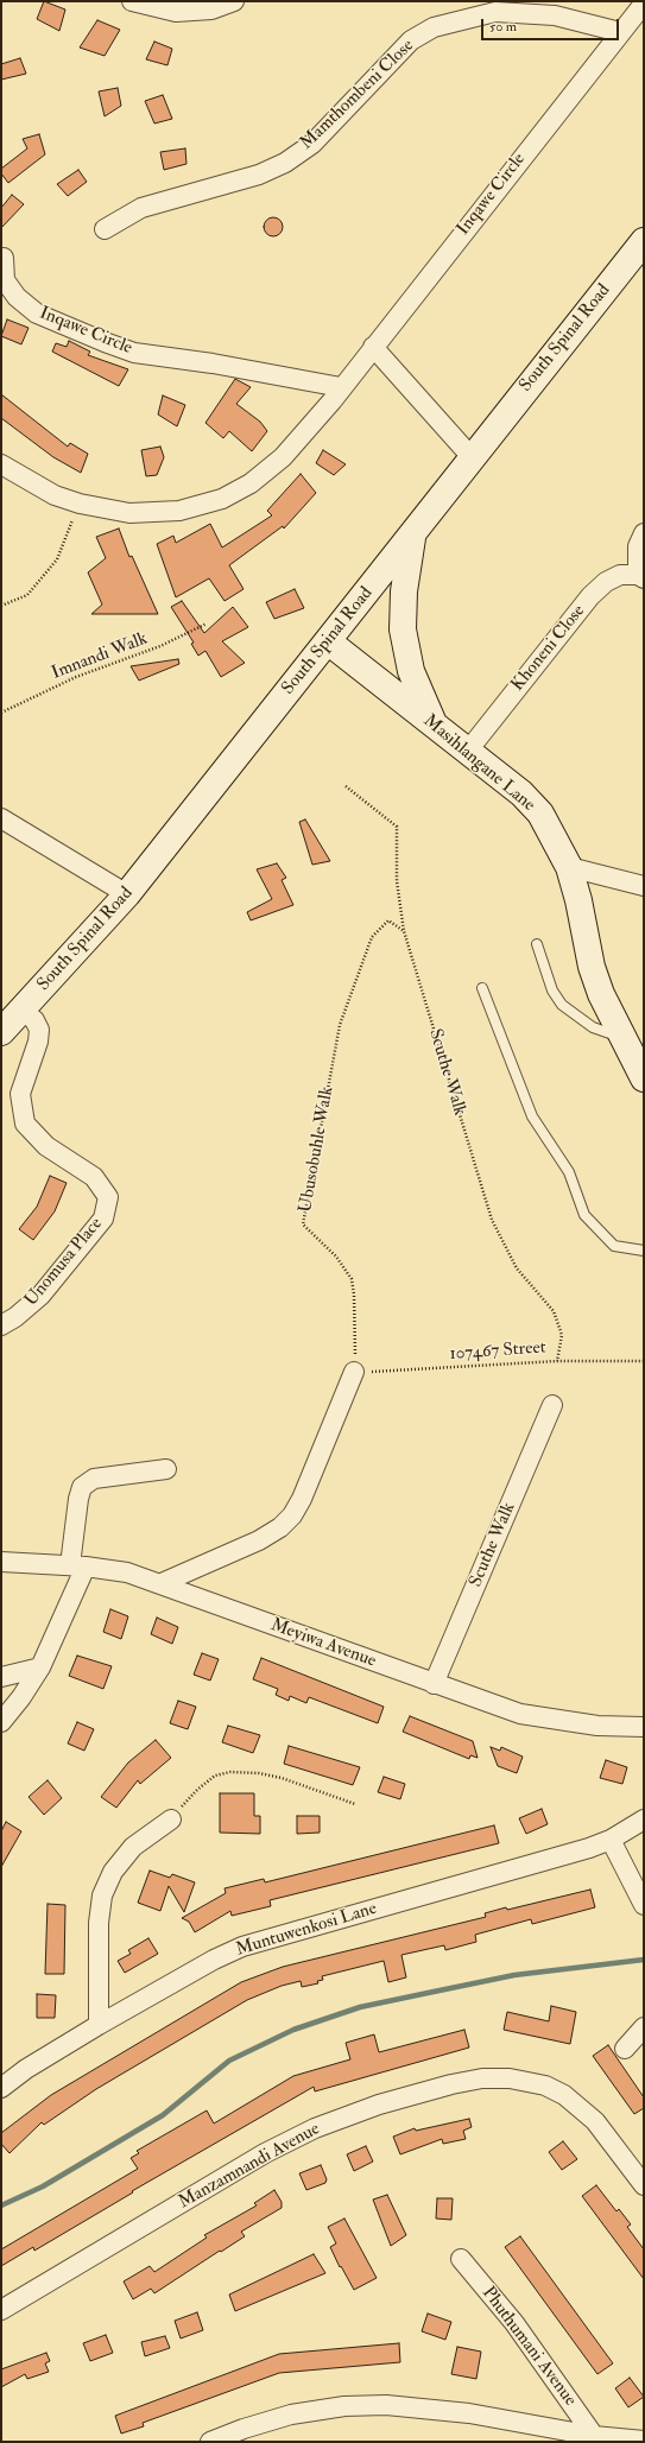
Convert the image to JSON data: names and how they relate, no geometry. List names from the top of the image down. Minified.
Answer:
{"streets":{"street":["Mamthombeni Close","Inqawe Circle","South Spinal Road","Khoneni Close","Masihlangane Lane","Scuthe Walk","Unomusa Place","Meyiwa Avenue","Muntuwenkosi Lane","Manzamnandi Avenue","Phuthumani Avenue"],"path":["Imnandi Walk","Ubusobuhle Walk","107467 Street"]},"crossings":[["Mamthombeni Close","Inqawe Circle"],["South Spinal Road","Masihlangane Lane"],["South Spinal Road","Unomusa Place"],["Khoneni Close","Masihlangane Lane"],["Scuthe Walk","Ubusobuhle Walk"],["Scuthe Walk","107467 Street"],["Scuthe Walk","Meyiwa Avenue"],["Ubusobuhle Walk","107467 Street"]],"scale_bar":"50 m"}
